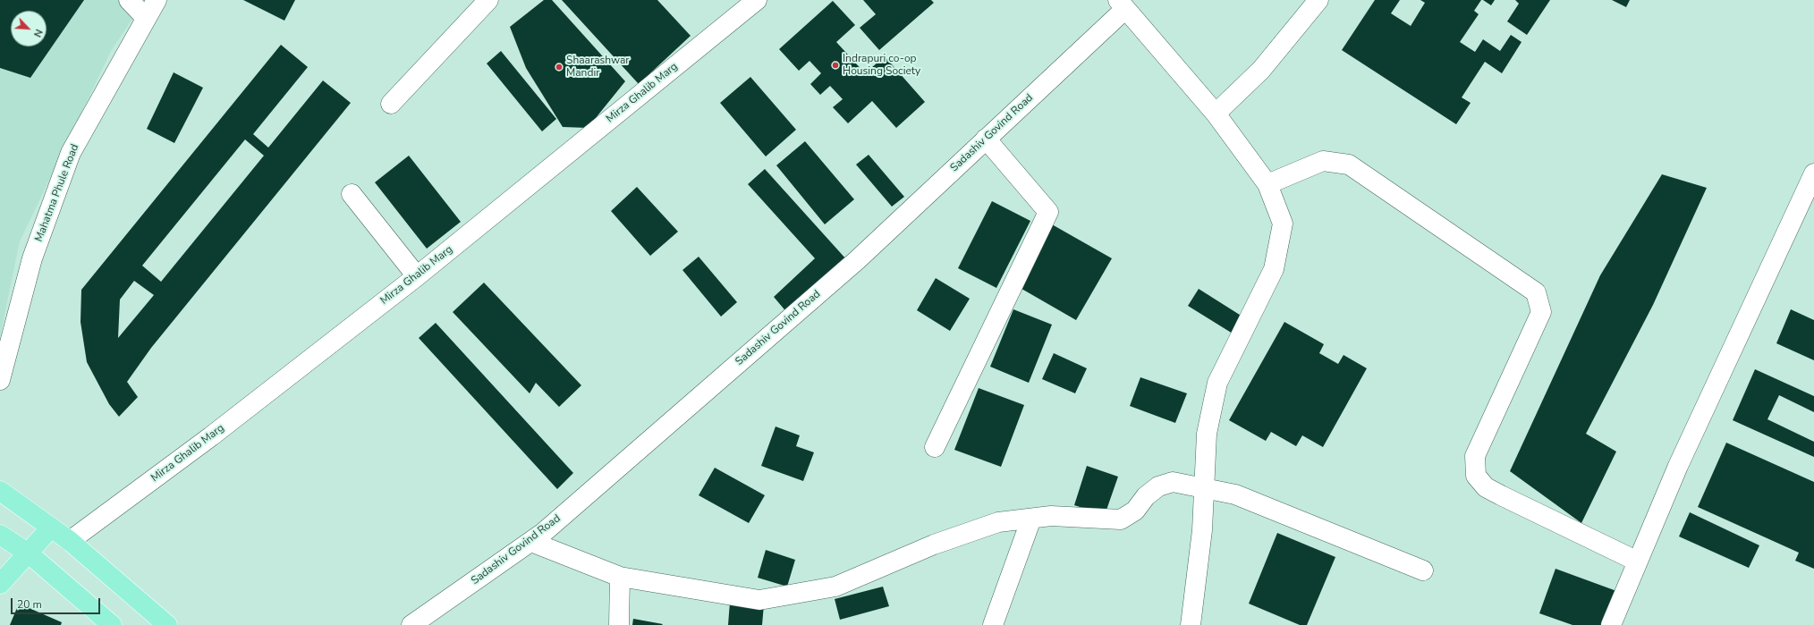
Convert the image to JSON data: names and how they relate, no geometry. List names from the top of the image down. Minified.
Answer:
{"streets":{"street":["Mirza Ghalib Marg","Sadashiv Govind Road","Mahatma Phule Road"]},"places":["Indrapuri co-op Housing Society","Shaarashwar Mandir"],"scale_bar":"20 m","north":"bottom right"}
